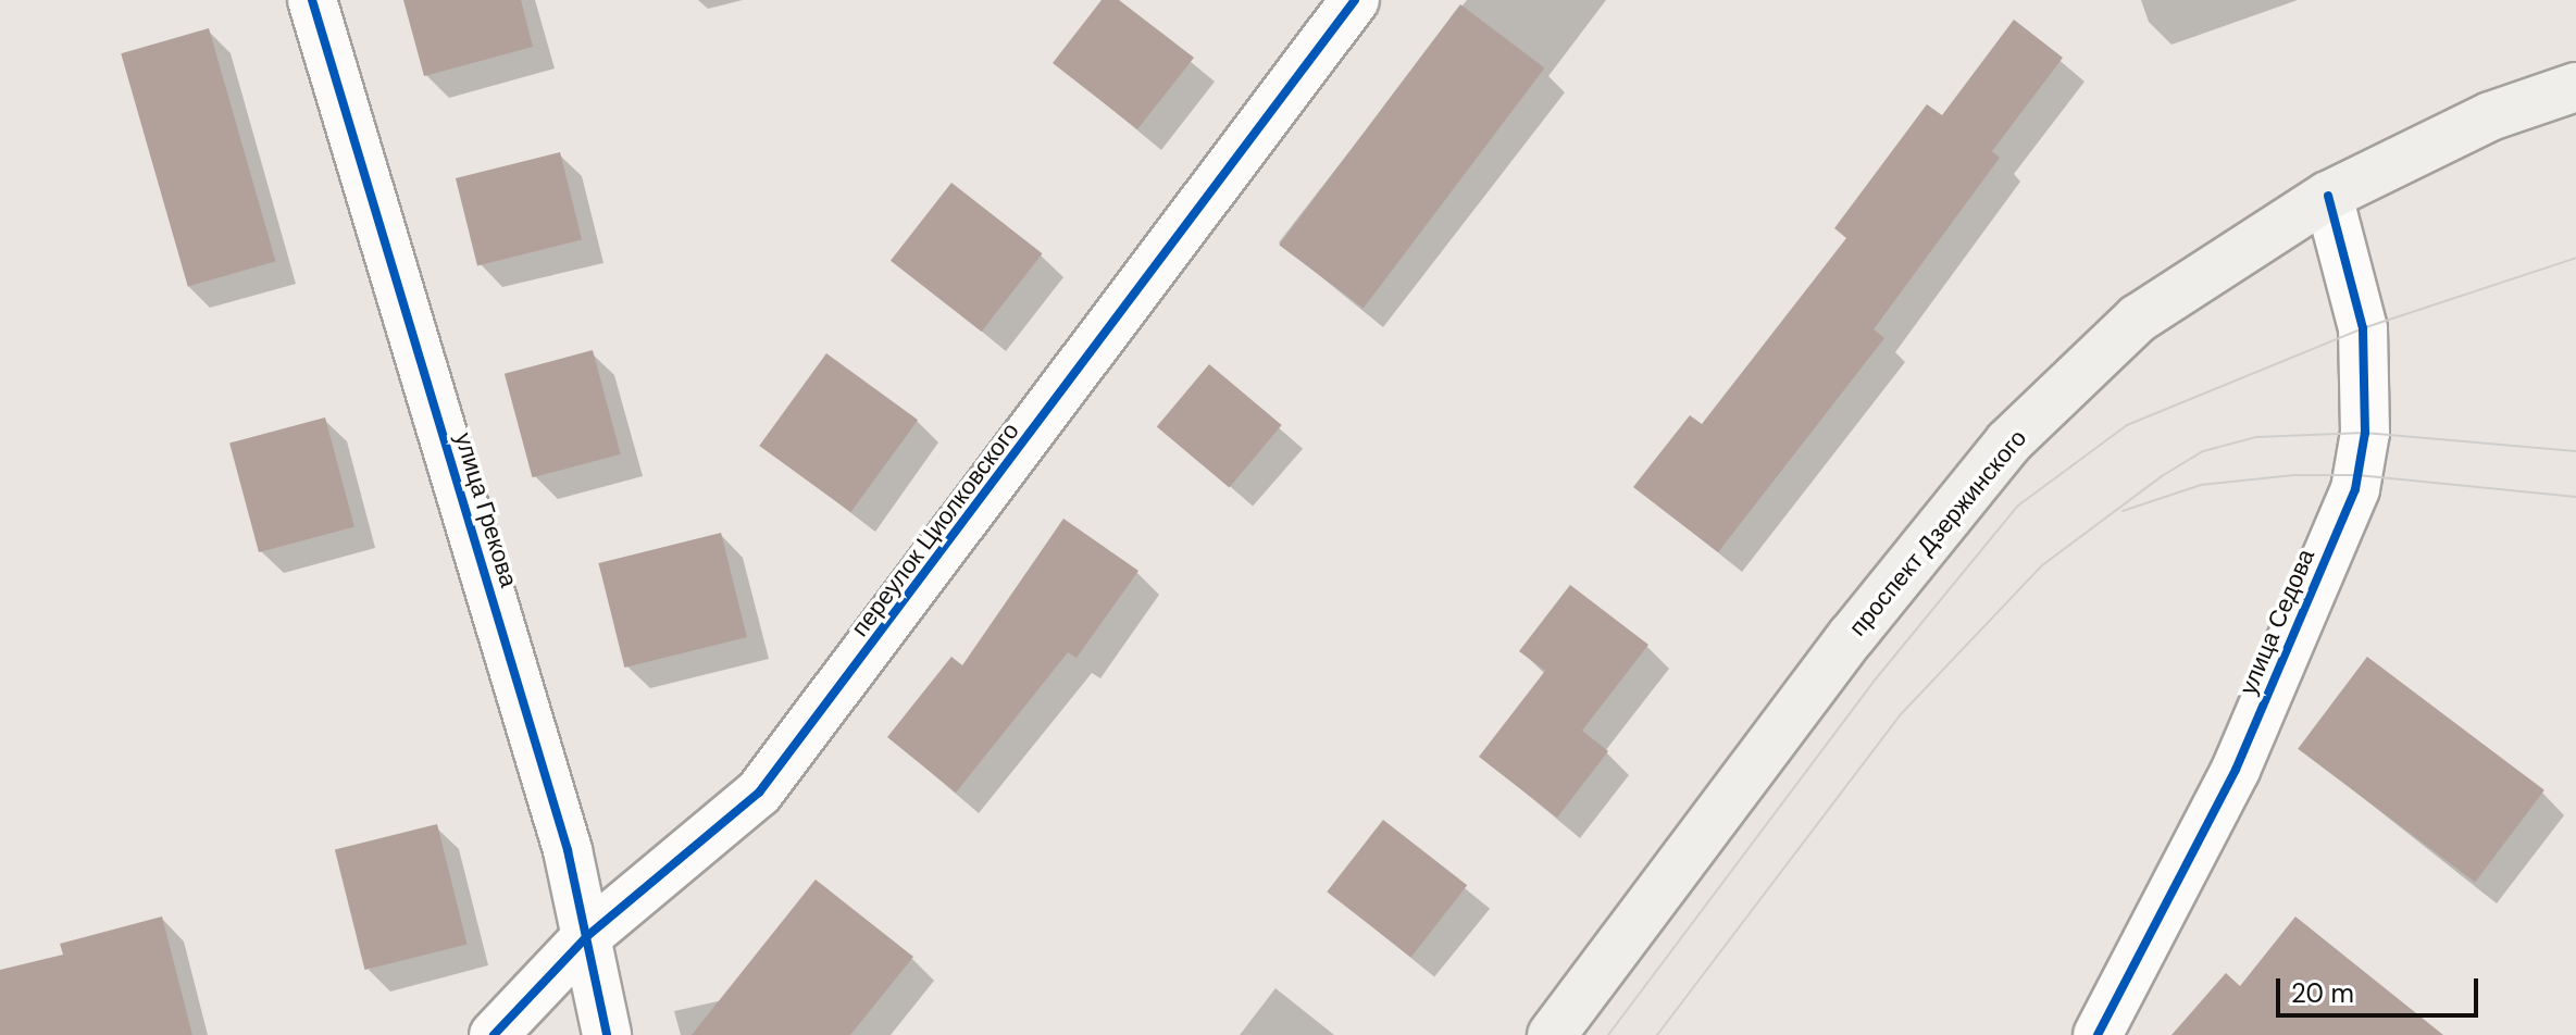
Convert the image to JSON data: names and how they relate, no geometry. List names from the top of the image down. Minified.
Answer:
{"streets":{"main road":["проспект Дзержинского"],"street":["улица Грекова","переулок Циолковского","улица Седова"]},"crossings":[["улица Грекова","переулок Циолковского"],["проспект Дзержинского","улица Седова"]],"scale_bar":"20 m"}
